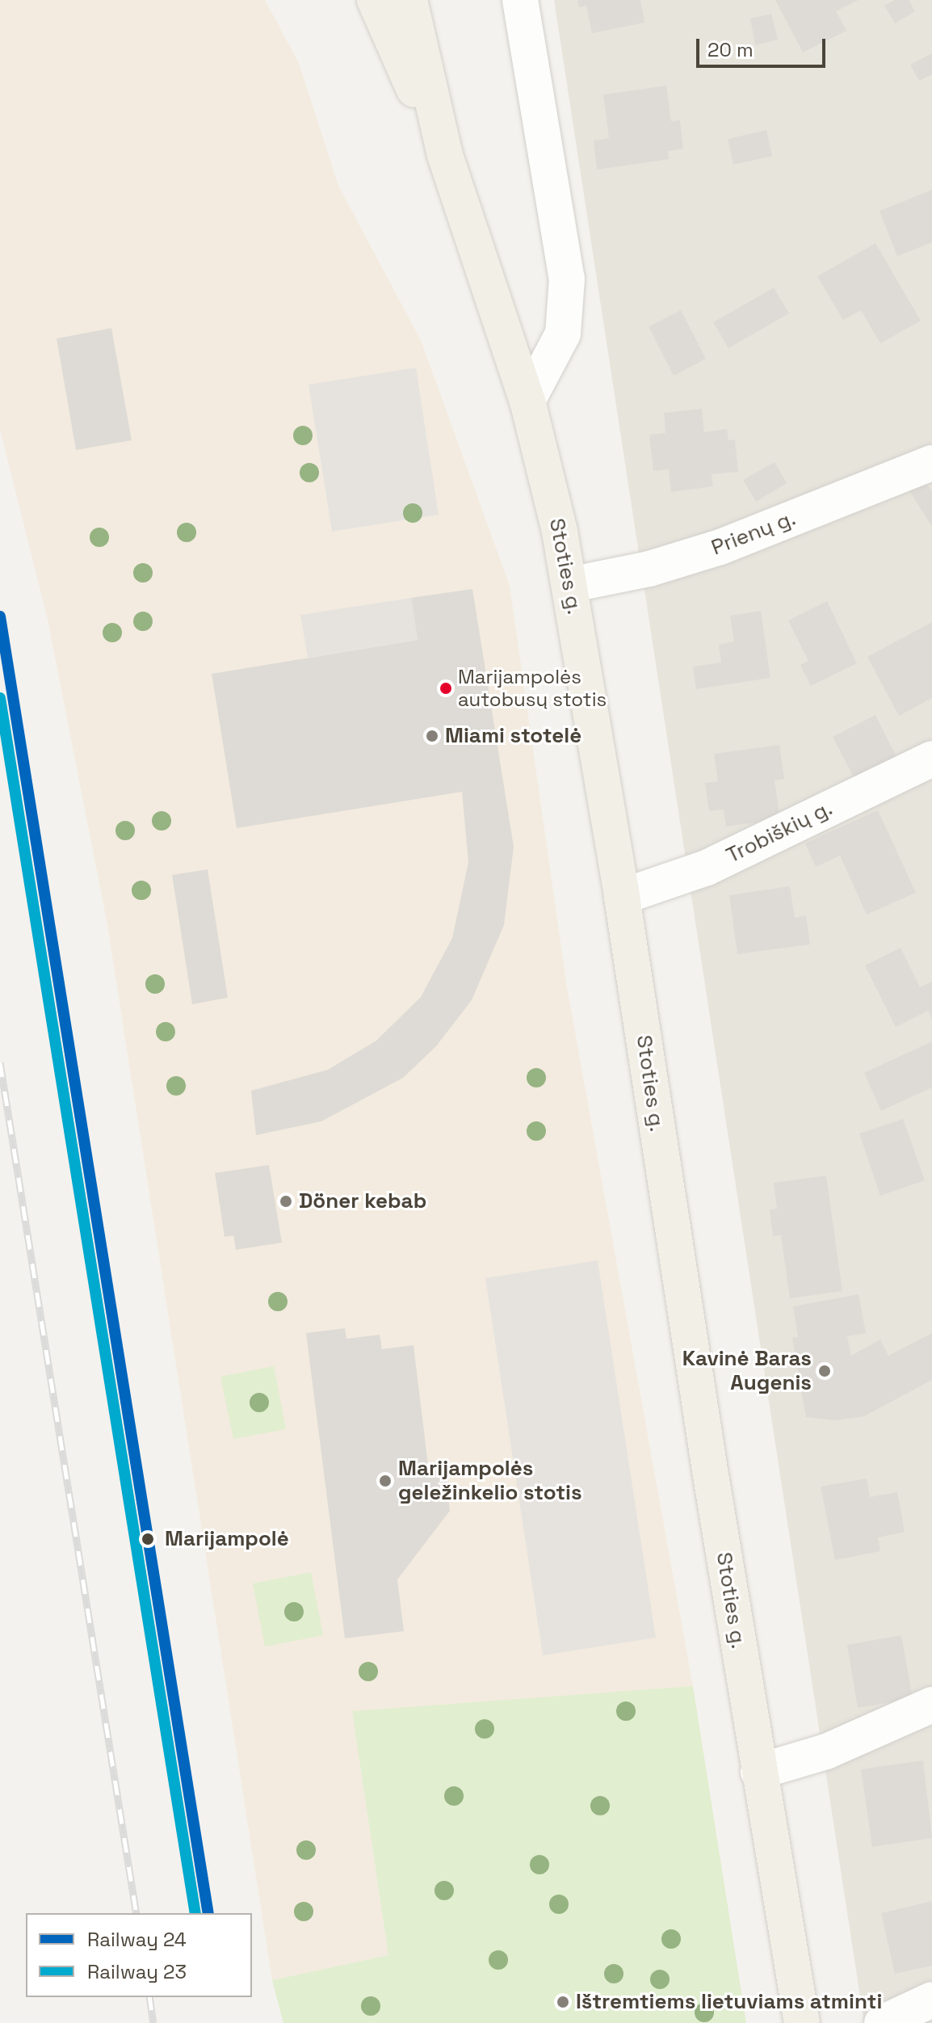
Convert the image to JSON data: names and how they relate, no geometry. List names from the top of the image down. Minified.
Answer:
{"streets":{"main road":["Stoties g."],"street":["Prienų g.","Trobiškių g."]},"crossings":[["Prienų g.","Stoties g."],["Stoties g.","Trobiškių g."]],"places":["Marijampolės autobusų stotis","Miami stotelė","Döner kebab","Kavinė Baras Augenis","Marijampolės geležinkelio stotis","Marijampolė","Ištremtiems lietuviams atminti"],"lines":["rail line 24","rail line 23"],"legend":["Railway 24","Railway 23"],"scale_bar":"20 m"}
